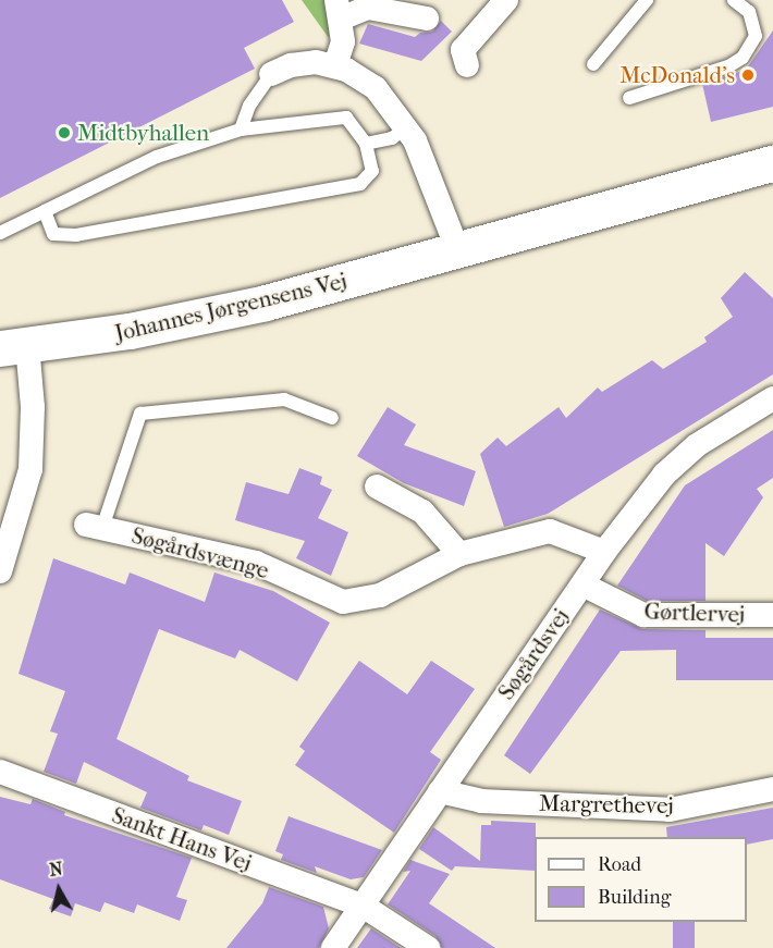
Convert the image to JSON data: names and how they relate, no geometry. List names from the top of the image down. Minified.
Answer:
{"streets":{"street":["Johannes Jørgensens Vej","Søgårdsvænge","Gørtlervej","Søgårdsvej","Margrethevej","Sankt Hans Vej"]},"crossings":[["Søgårdsvænge","Søgårdsvej"],["Gørtlervej","Søgårdsvej"],["Søgårdsvej","Margrethevej"],["Søgårdsvej","Sankt Hans Vej"]],"places":["McDonald's","Midtbyhallen"],"legend":["Road","Building"],"north":"top"}
